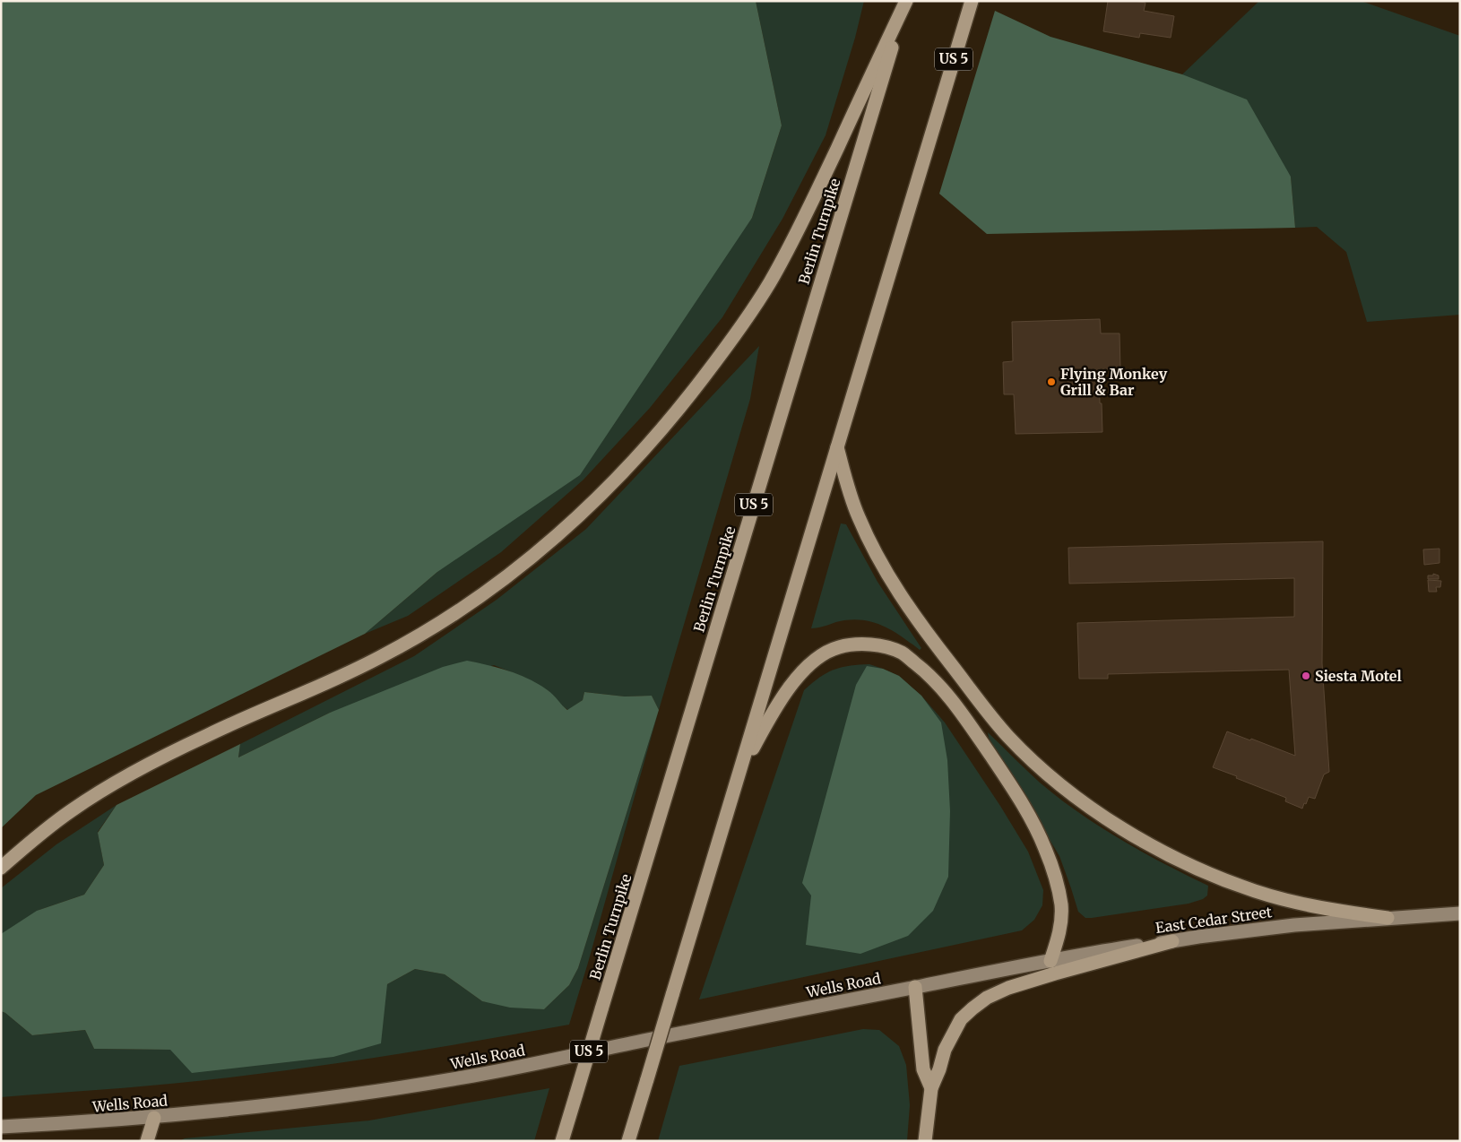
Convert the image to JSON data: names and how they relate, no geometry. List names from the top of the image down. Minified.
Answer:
{"streets":{"highway":["US 5","Berlin Turnpike"],"main road":["East Cedar Street","Wells Road"]},"crossings":[["East Cedar Street","Wells Road"]],"places":["Flying Monkey Grill & Bar","Siesta Motel"]}
